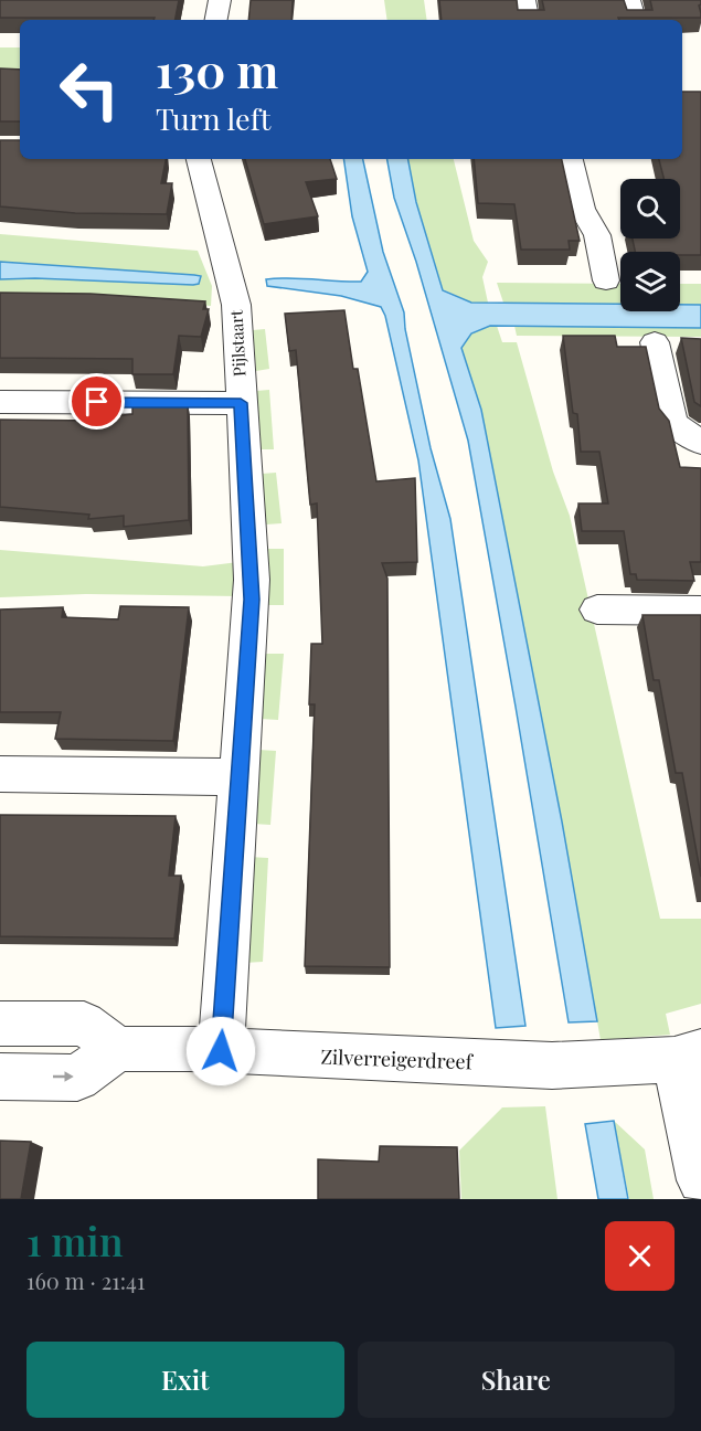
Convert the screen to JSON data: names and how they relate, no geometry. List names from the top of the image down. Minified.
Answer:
{"streets":{"street":["Pijlstaart","Zilverreigerdreef"]},"crossings":[["Pijlstaart","Zilverreigerdreef"]],"page":{"turn":["130 m","Turn left"],"heading":["1 min","160 m · 21:41"],"buttons":["Exit","Share"]}}
